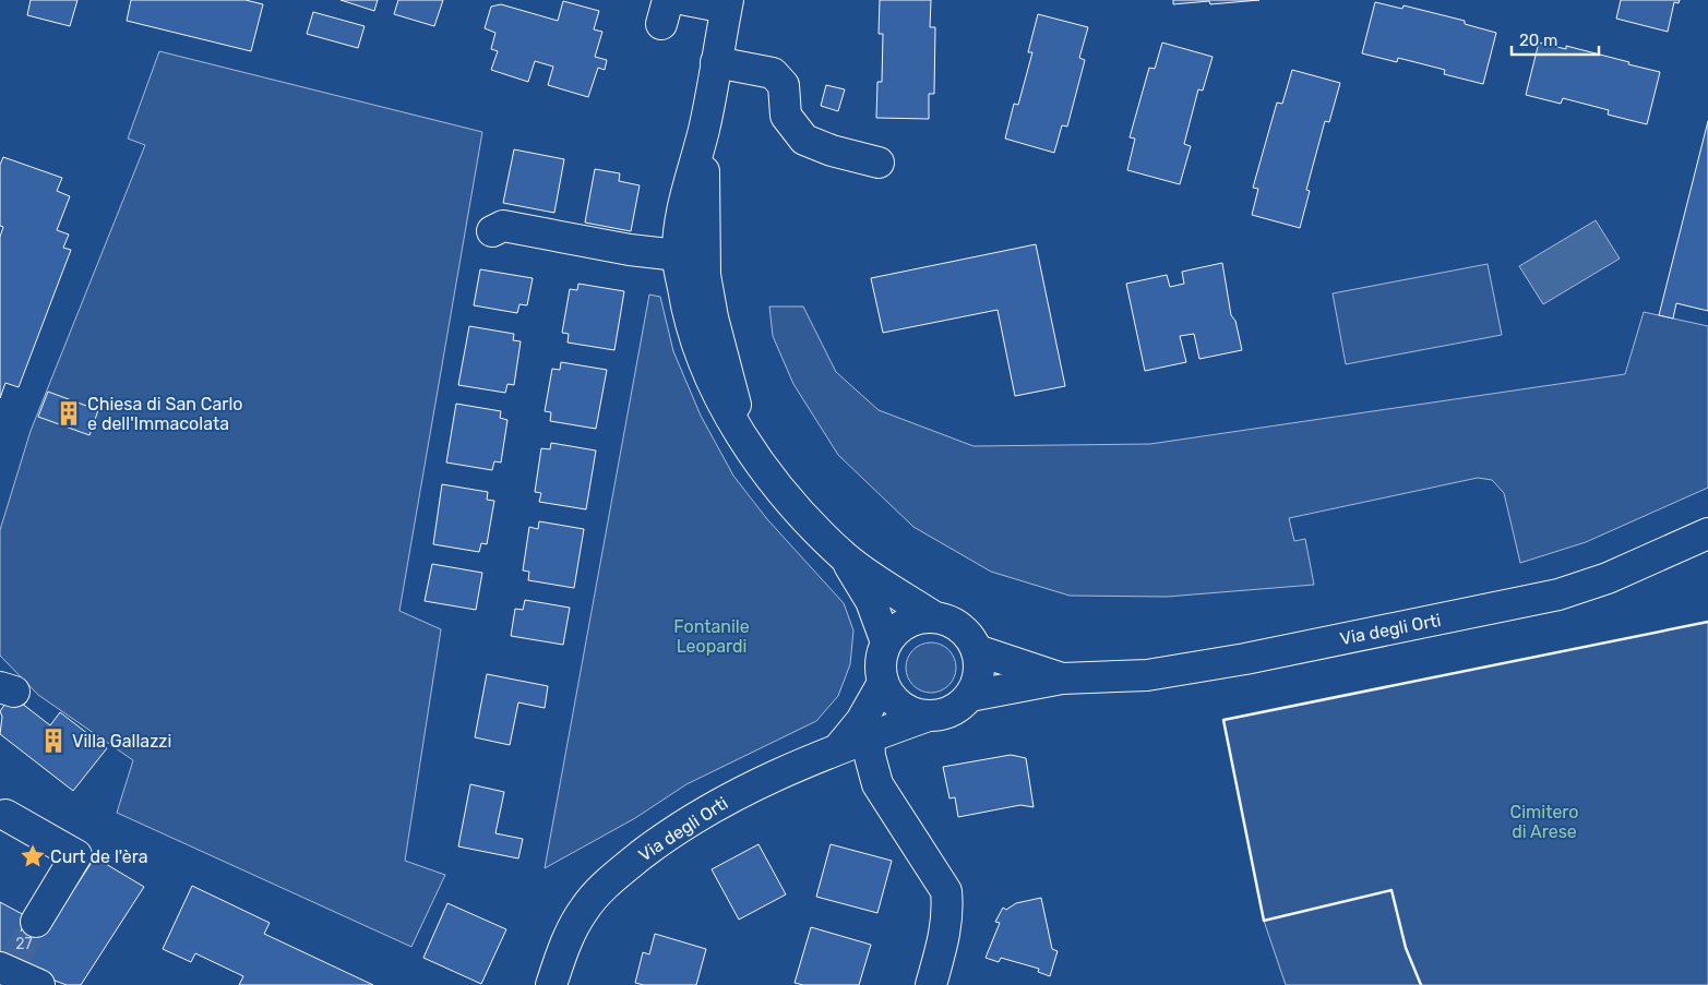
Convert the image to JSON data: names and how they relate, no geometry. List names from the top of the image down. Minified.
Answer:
{"streets":{"street":["Via degli Orti"]},"parks":["Fontanile Leopardi","Cimitero di Arese"],"places":{"building":["Chiesa di San Carlo e dell'Immacolata","Villa Gallazzi"],"place":["Curt de l'èra"]},"house_numbers":["27"],"scale_bar":"20 m"}
